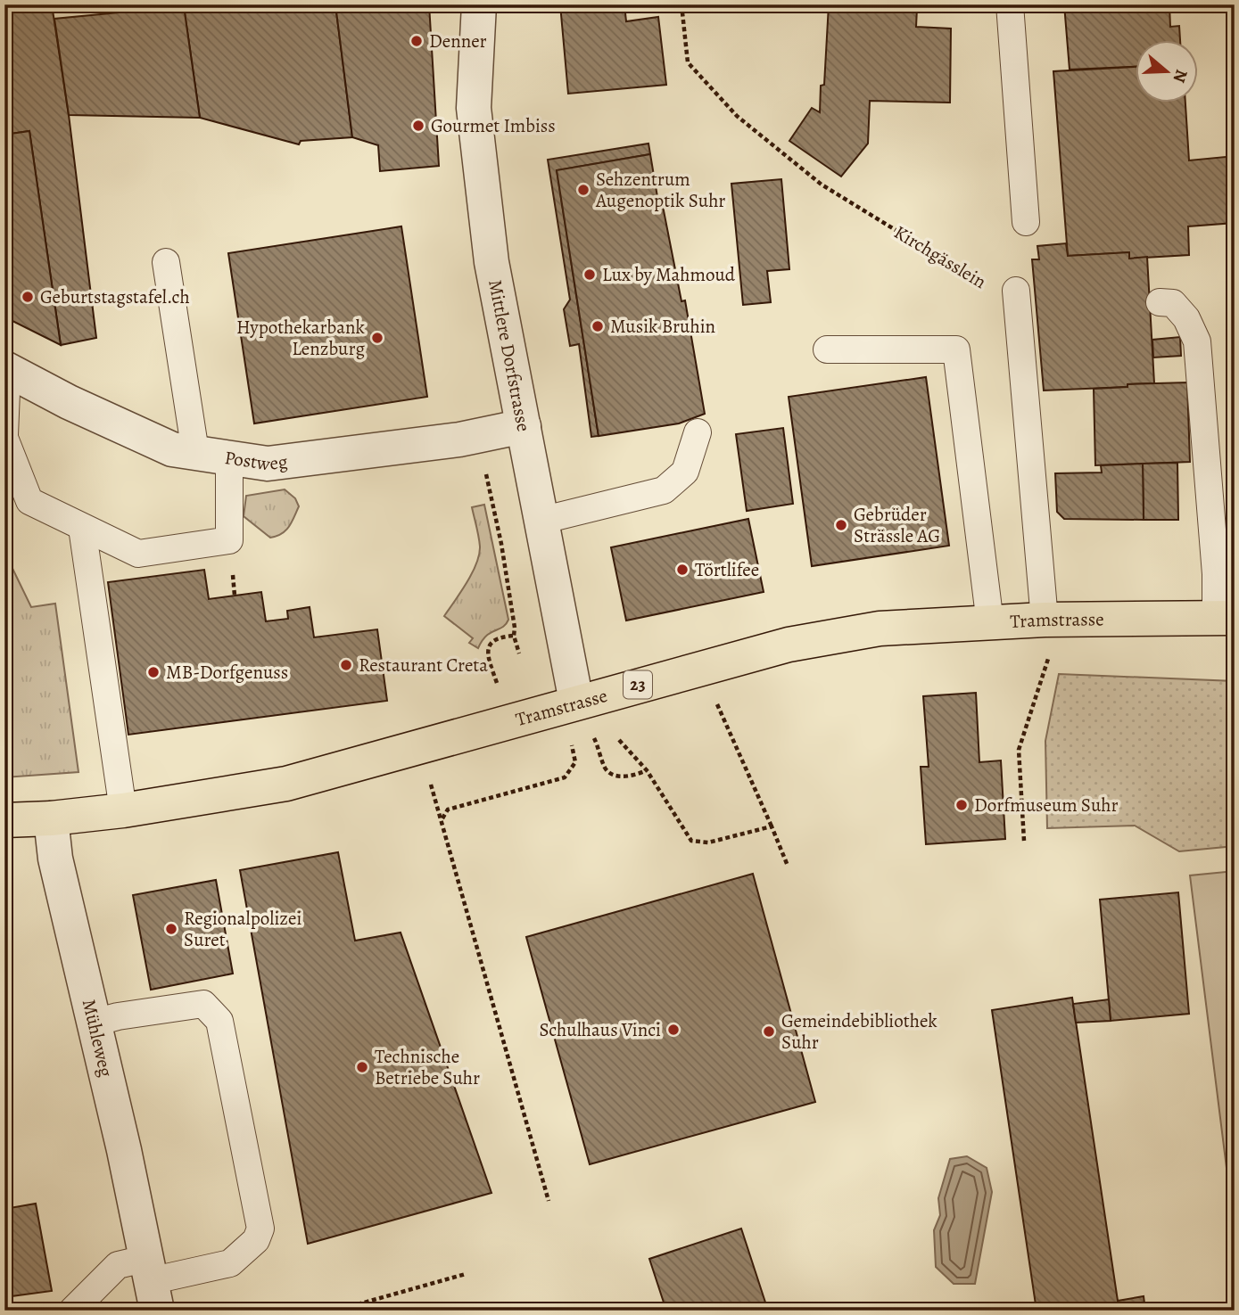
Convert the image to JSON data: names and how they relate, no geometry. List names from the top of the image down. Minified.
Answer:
{"streets":{"main road":["Tramstrasse","23"],"street":["Mittlere Dorfstrasse","Postweg","Mühleweg"],"path":["Kirchgässlein"]},"crossings":[["Mittlere Dorfstrasse","Postweg"],["Mittlere Dorfstrasse","Tramstrasse"],["Tramstrasse","Mühleweg"]],"places":["Denner","Gourmet Imbiss","Sehzentrum Augenoptik Suhr","Lux by Mahmoud","Geburtstagstafel.ch","Musik Bruhin","Hypothekarbank Lenzburg","Gebrüder Strässle AG","Törtlifee","Restaurant Creta","MB-Dorfgenuss","Dorfmuseum Suhr","Regionalpolizei Suret","Schulhaus Vinci","Gemeindebibliothek Suhr","Technische Betriebe Suhr"],"north":"right"}
